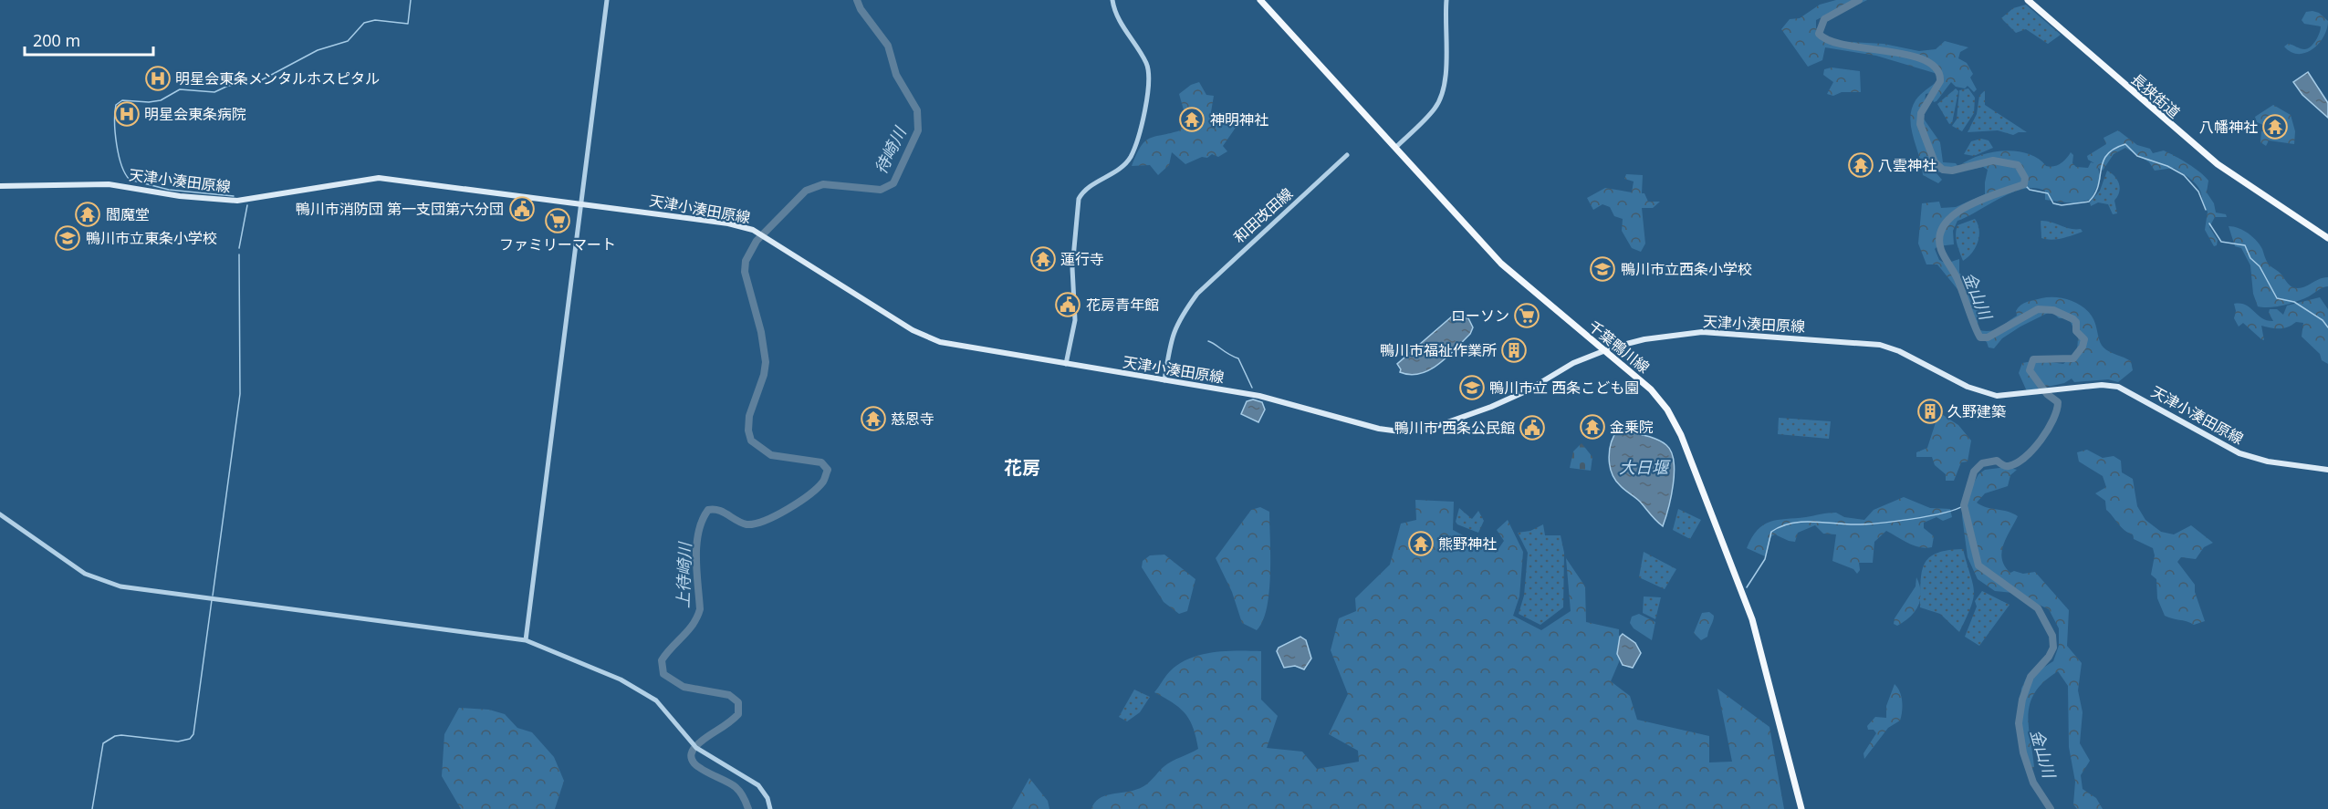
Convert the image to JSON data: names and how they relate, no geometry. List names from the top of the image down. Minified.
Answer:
{"streets":{"main road":["長狭街道","天津小湊田原線","千葉鴨川線"],"street":["和田改田線"]},"crossings":[["天津小湊田原線","和田改田線"],["天津小湊田原線","千葉鴨川線"]],"districts":["花房"],"water":["待崎川","金山川","大日堰","上待崎川"],"places":{"hospital":["明星会東条メンタルホスピタル","明星会東条病院"],"temple":["神明神社","八幡神社","八雲神社","閻魔堂","蓮行寺","慈恩寺","金乗院","熊野神社"],"public building":["鴨川市消防団 第一支団第六分団","花房青年館","鴨川市 西条公民館"],"supermarket":["ファミリーマート","ローソン"],"school or university":["鴨川市立東条小学校","鴨川市立西条小学校","鴨川市立 西条こども園"],"building":["鴨川市福祉作業所","久野建築"]},"scale_bar":"200 m"}
